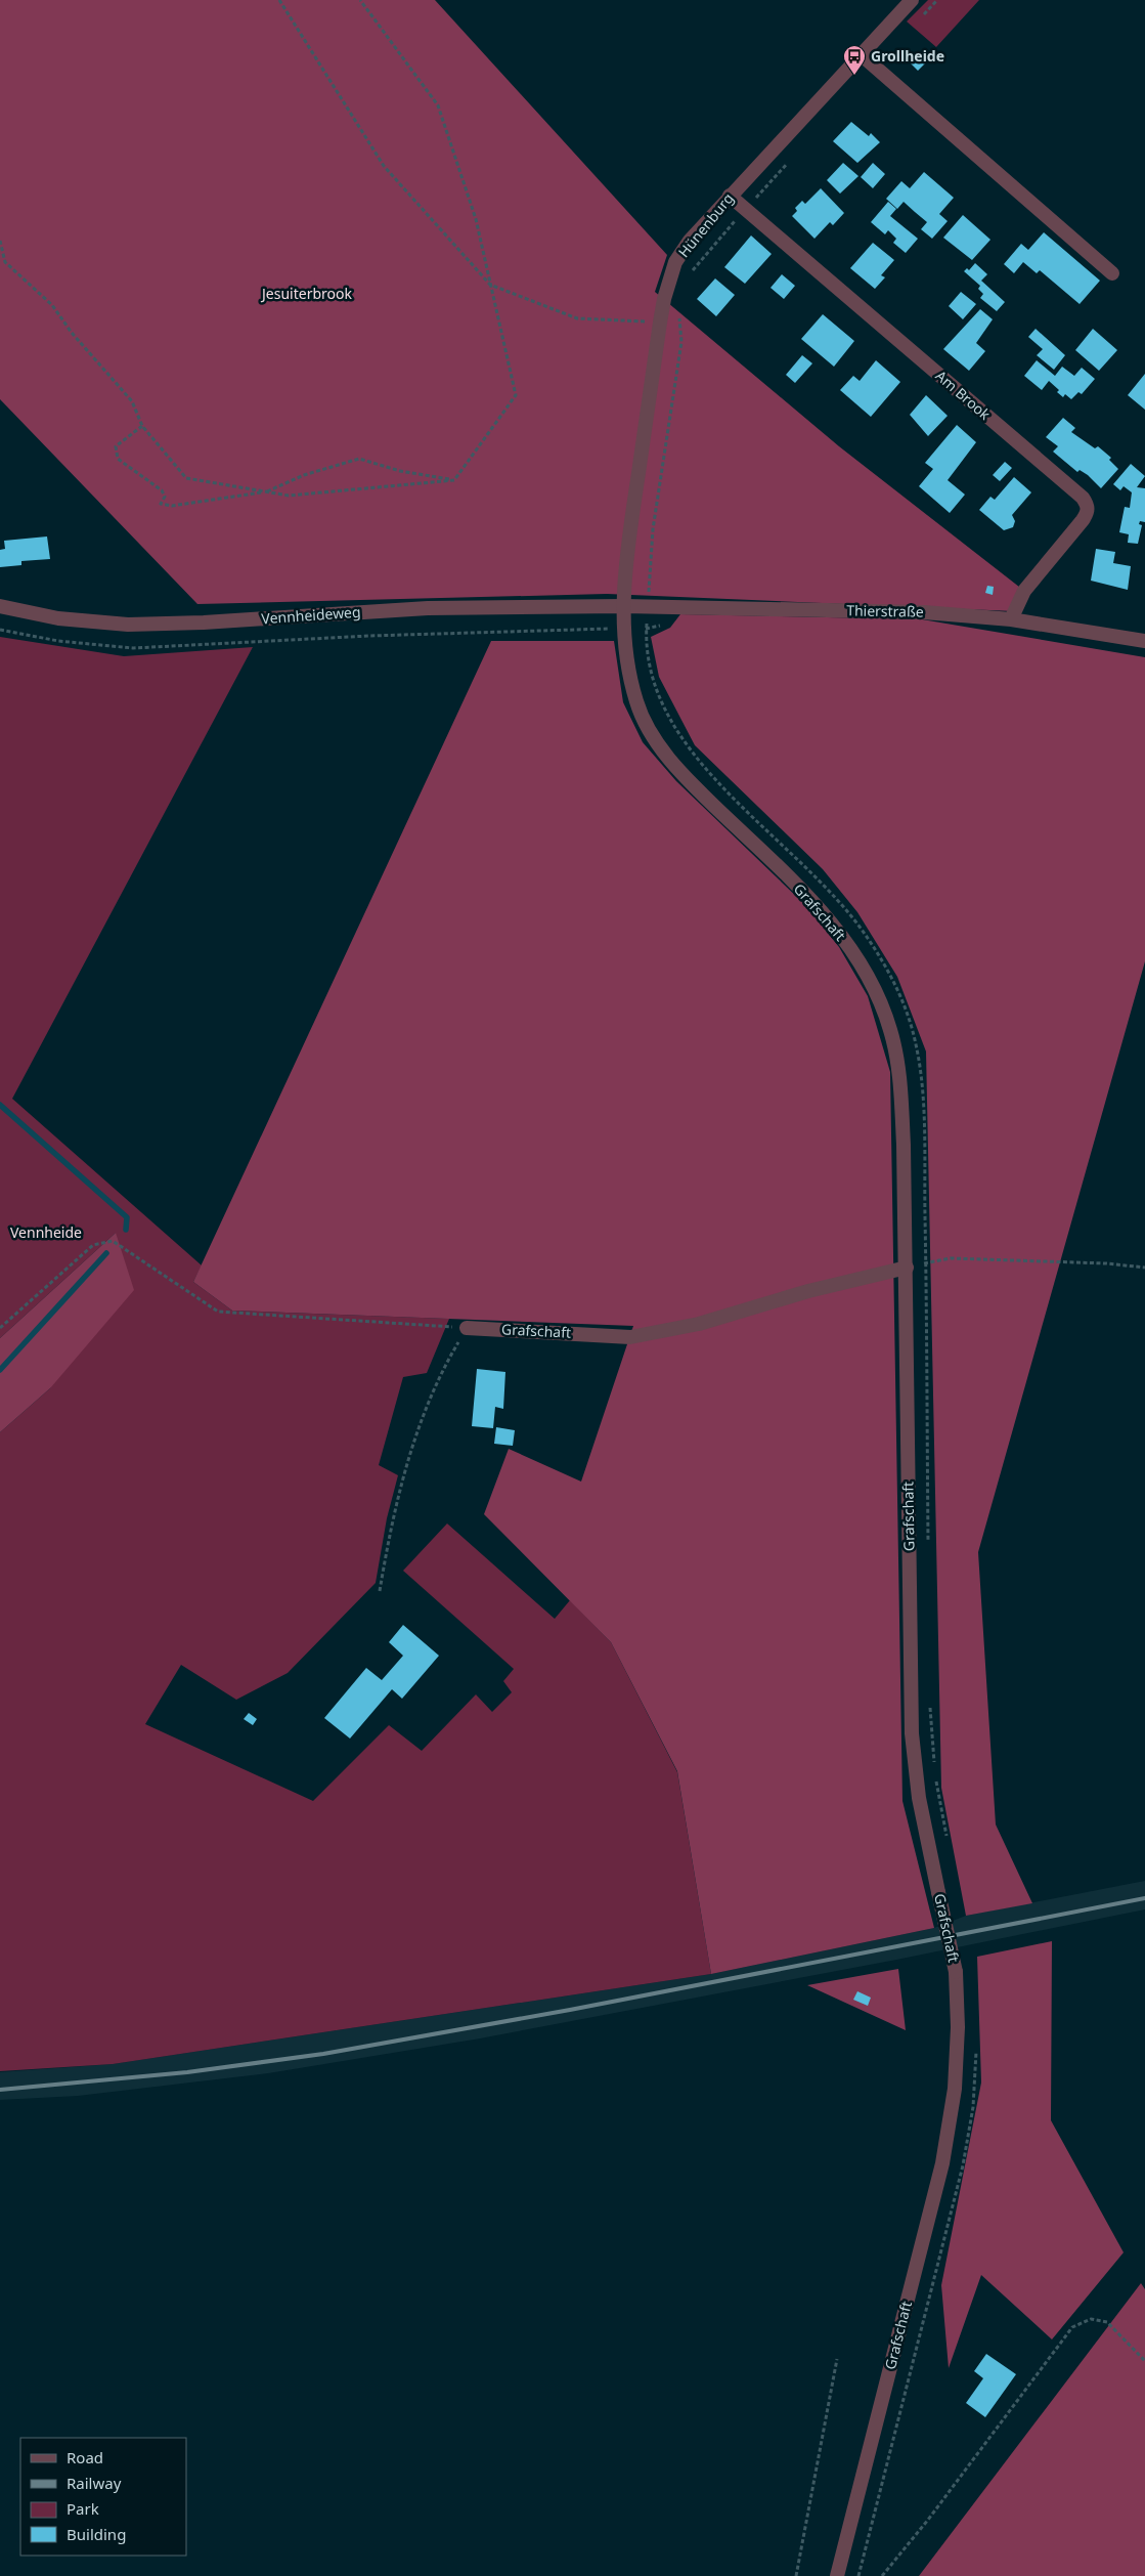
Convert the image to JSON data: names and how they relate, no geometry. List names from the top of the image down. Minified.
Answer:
{"streets":{"street":["Hünenburg","Am Brook","Thierstraße","Vennheideweg","Grafschaft"]},"crossings":[["Hünenburg","Am Brook"],["Hünenburg","Thierstraße"],["Hünenburg","Vennheideweg"],["Hünenburg","Grafschaft"],["Am Brook","Thierstraße"],["Thierstraße","Vennheideweg"],["Thierstraße","Grafschaft"],["Vennheideweg","Grafschaft"]],"parks":["Jesuiterbrook","Vennheide"],"places":{"bus stop":["Grollheide"]},"legend":["Road","Railway","Park","Building"]}
